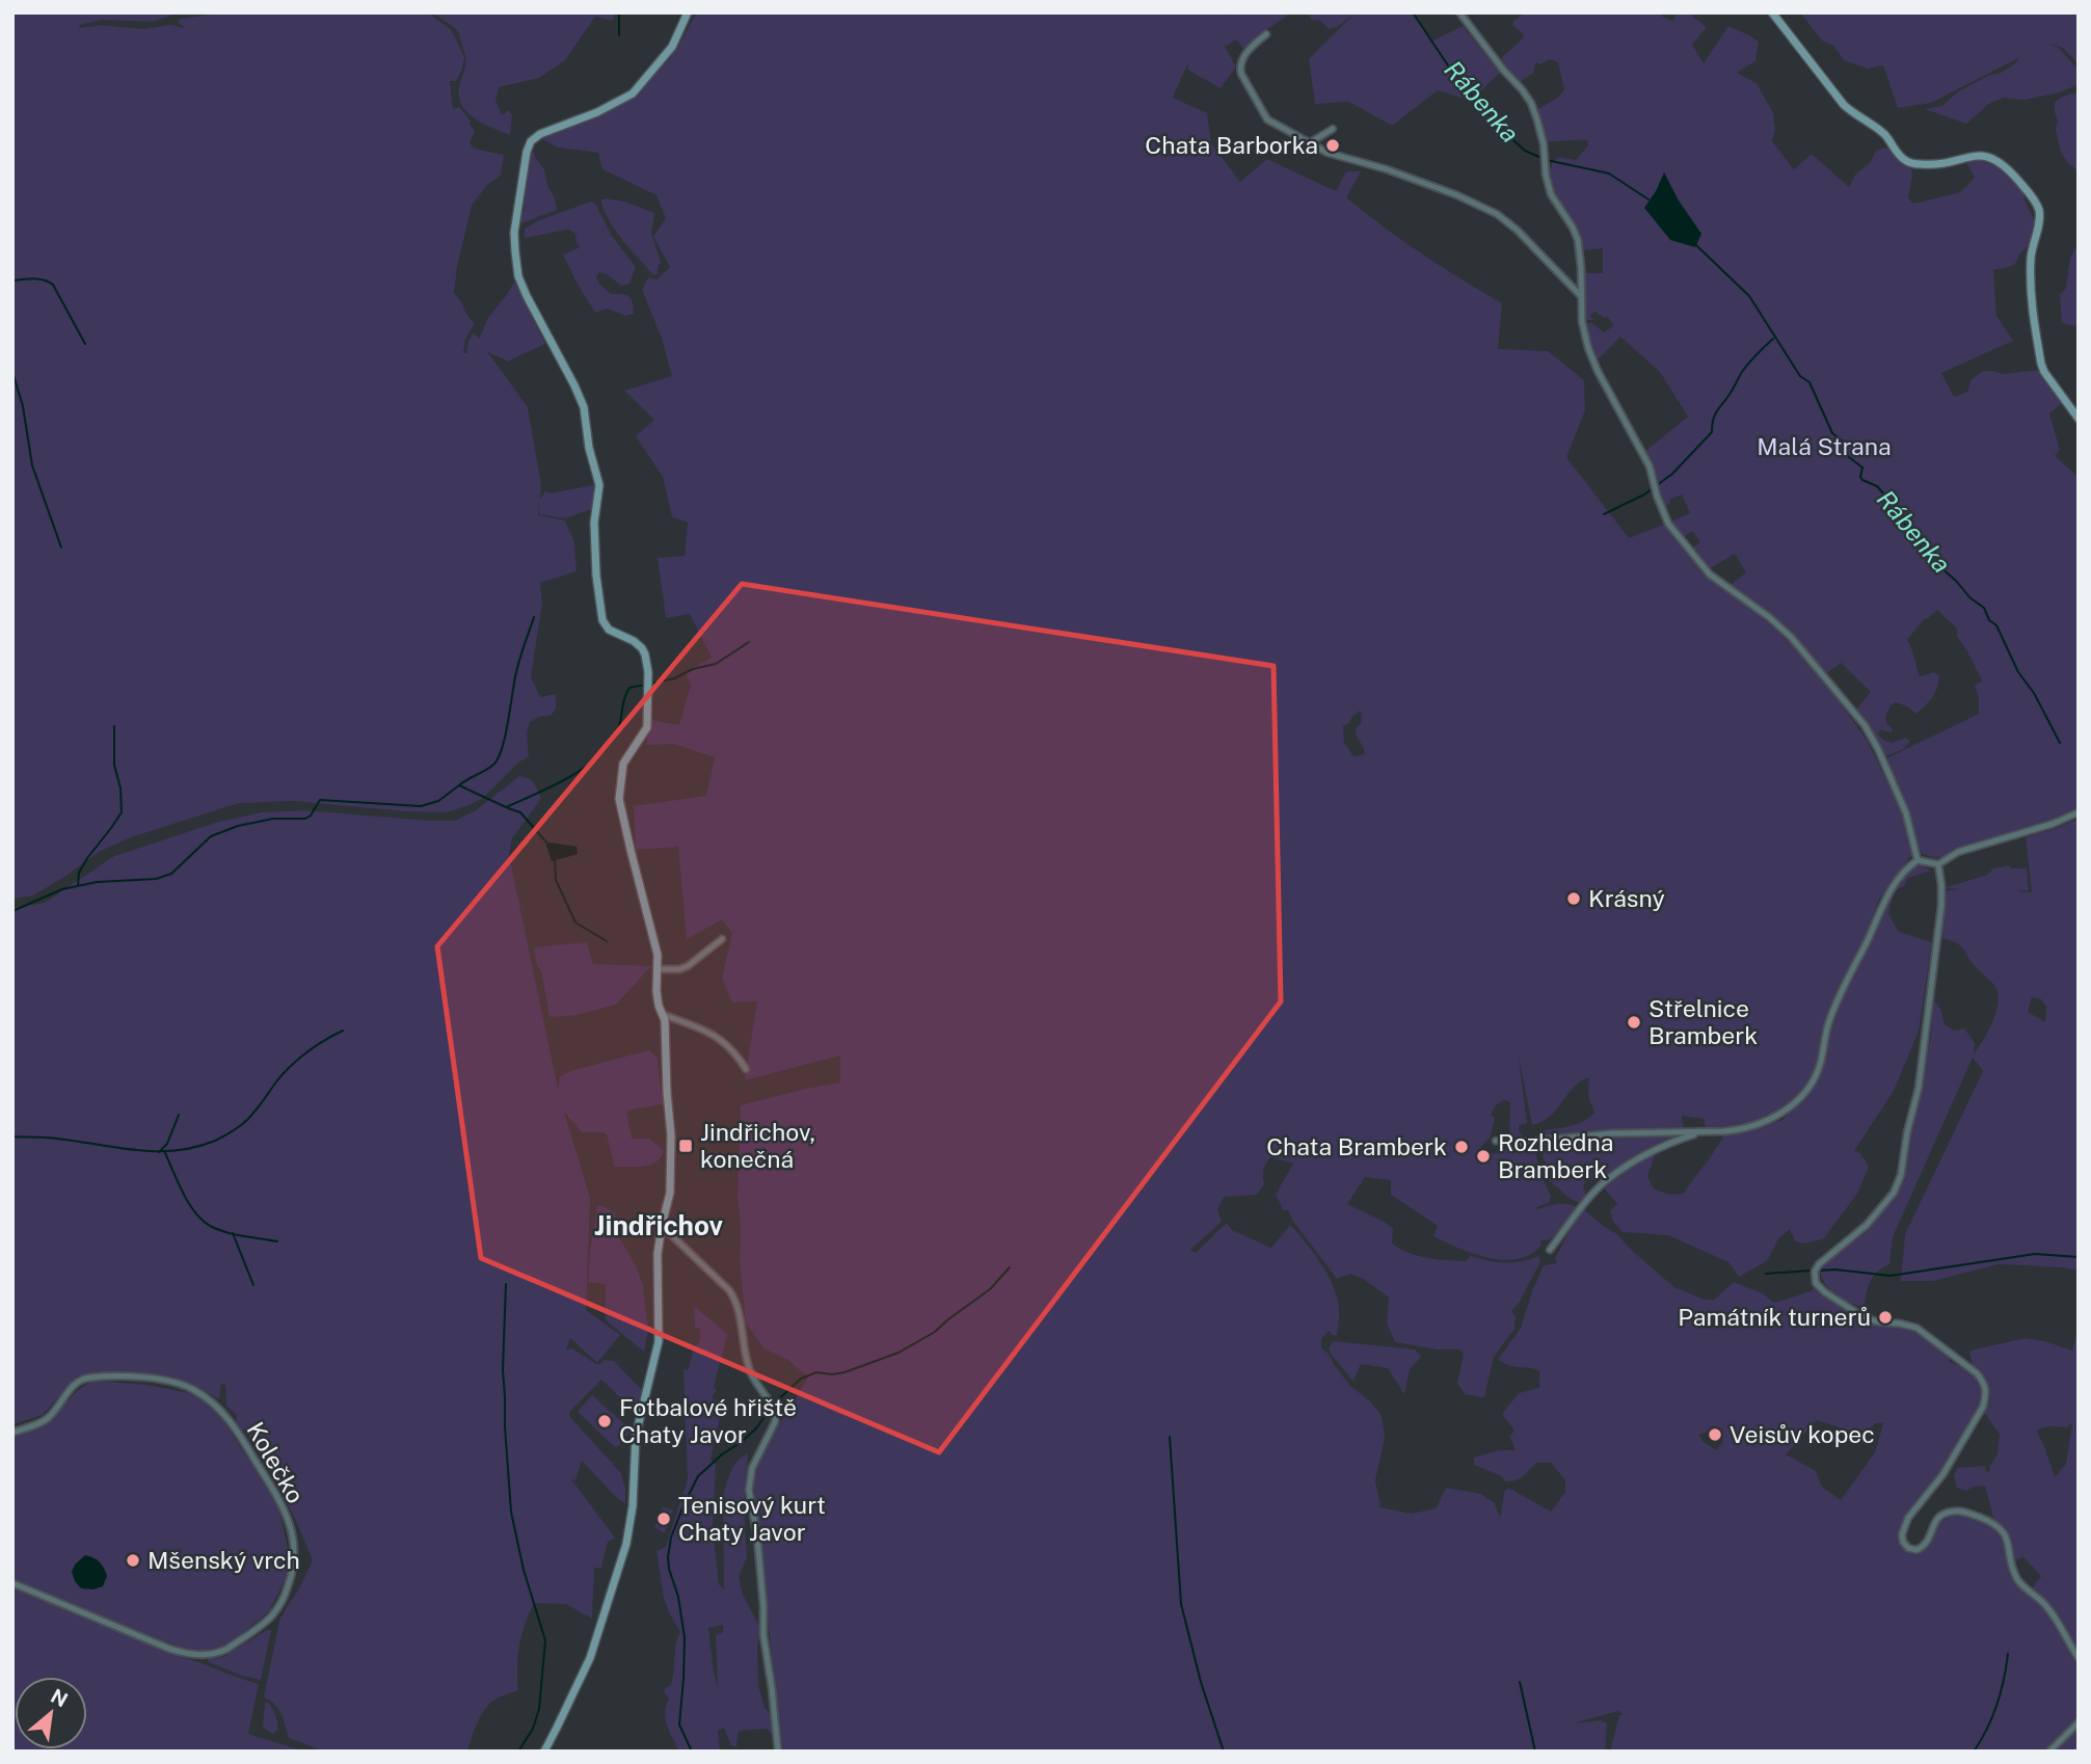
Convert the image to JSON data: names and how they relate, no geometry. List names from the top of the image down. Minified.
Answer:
{"streets":{"street":["Kolečko"]},"districts":["Jindřichov"],"water":["Rábenka"],"parks":["Malá Strana"],"places":{"other":["Chata Barborka","Krásný","Střelnice Bramberk","Chata Bramberk","Rozhledna Bramberk","Památník turnerů","Fotbalové hřiště Chaty Javor","Veisův kopec","Tenisový kurt Chaty Javor","Mšenský vrch"],"transit":["Jindřichov, konečná"]},"north":"top right"}
